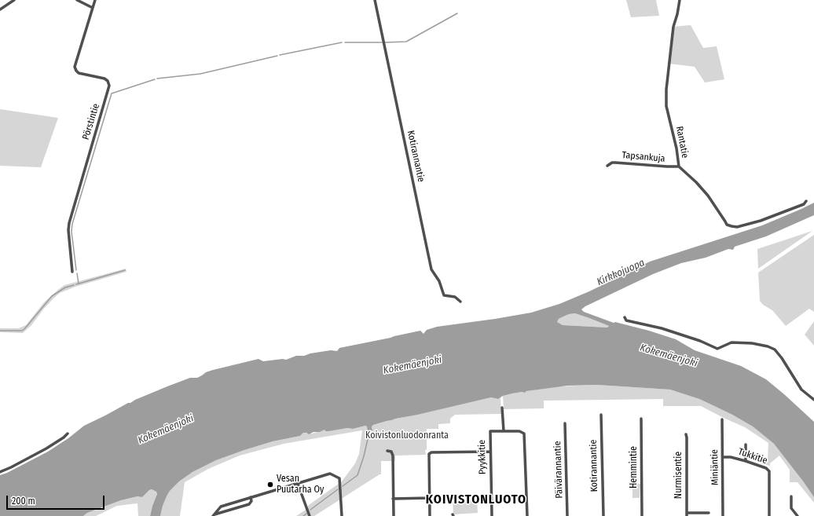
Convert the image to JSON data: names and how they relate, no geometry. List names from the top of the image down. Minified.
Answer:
{"streets":{"street":["Pörstintie","Rantatie","Kotirannantie","Tapsankuja","Tukkitie","Pyykkitie","Hemmintie","Miniäntie","Päivärannantie","Nurmisentie"]},"crossings":[["Rantatie","Tapsankuja"],["Tukkitie","Miniäntie"]],"districts":["KOIVISTONLUOTO"],"water":["Kirkkojuopa","Kokemäenjoki"],"parks":["Koivistonluodonranta"],"places":["Vesan Puutarha Oy"],"scale_bar":"200 m"}
